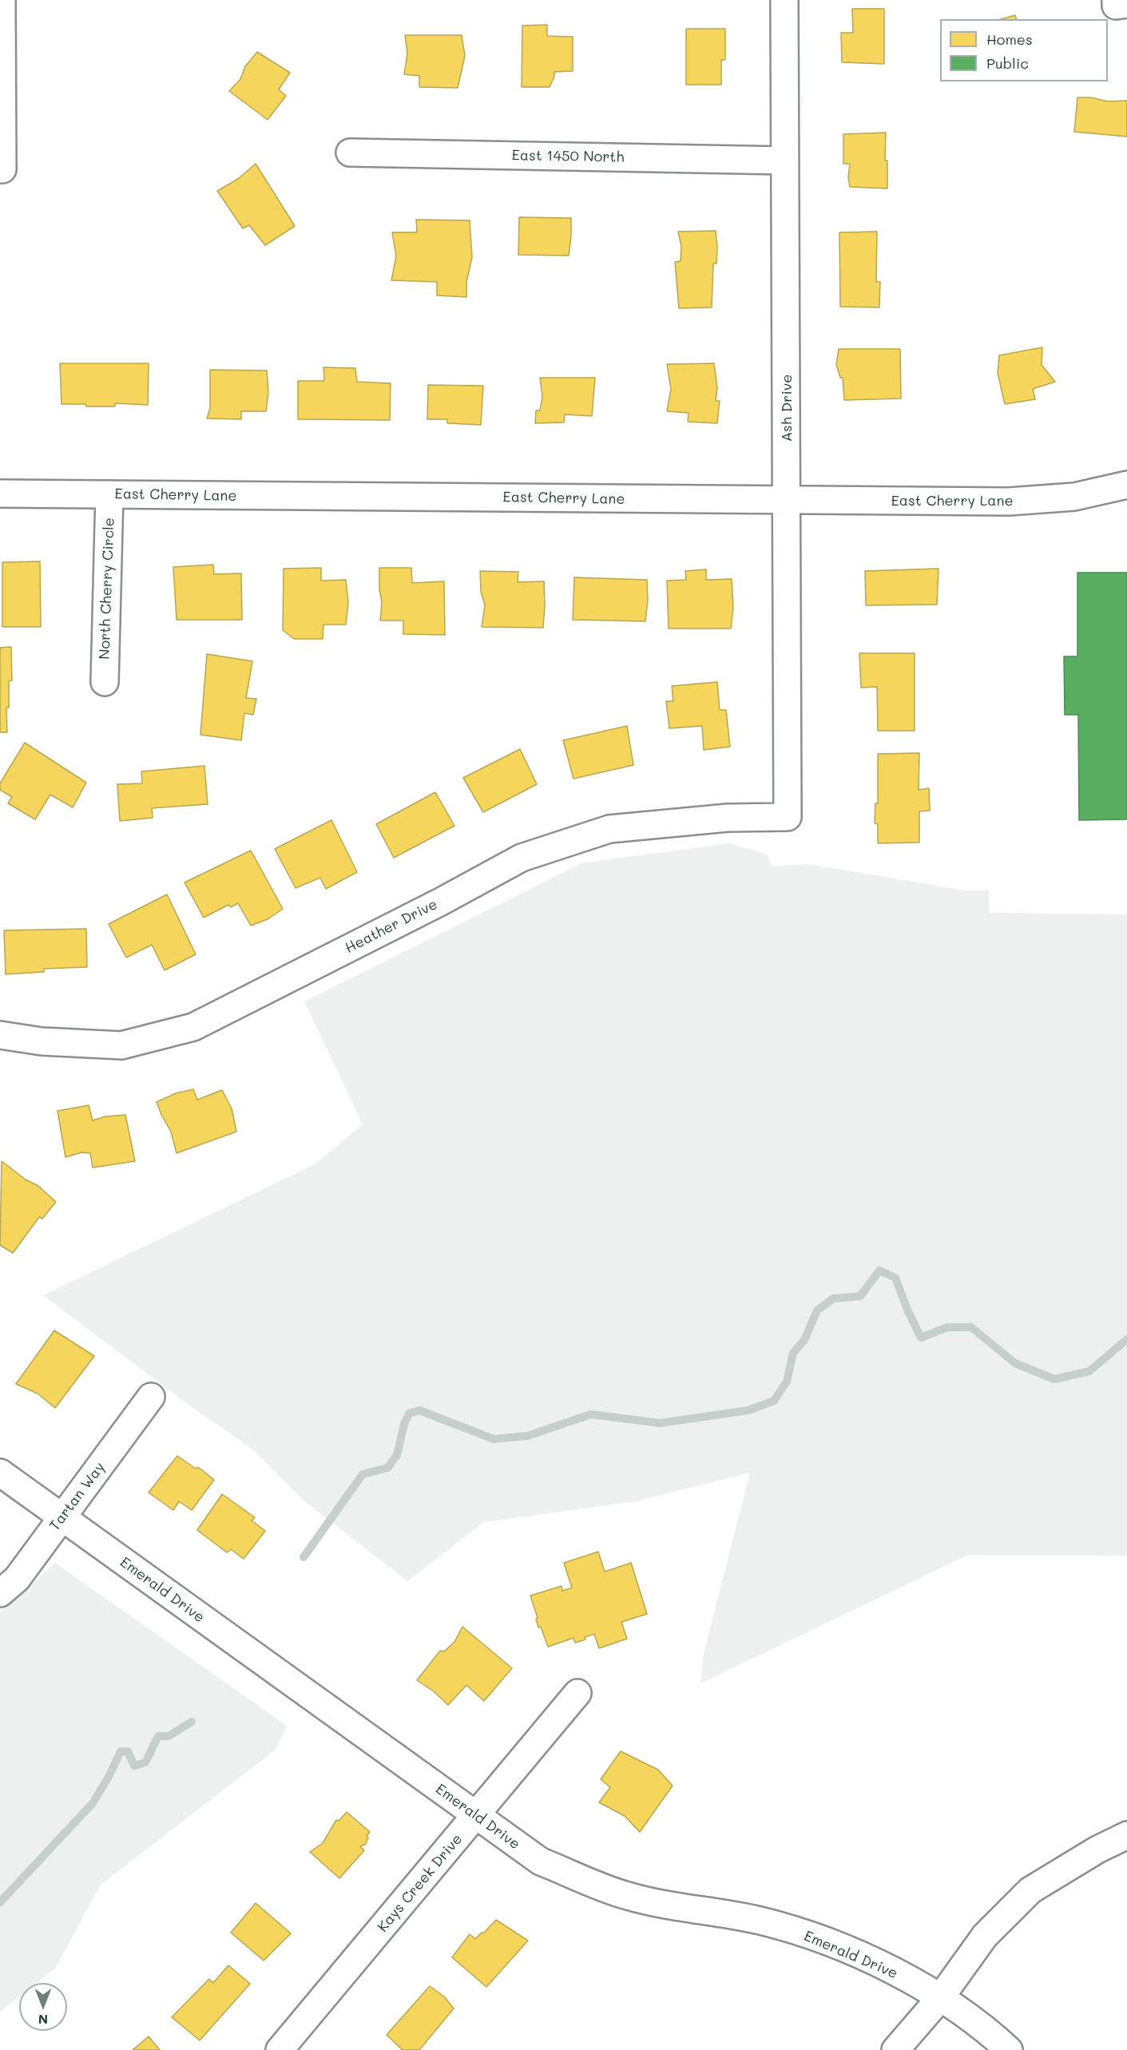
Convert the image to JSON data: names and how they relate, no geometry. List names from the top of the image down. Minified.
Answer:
{"streets":{"street":["East 1450 North","Ash Drive","East Cherry Lane","North Cherry Circle","Heather Drive","Tartan Way","Emerald Drive","Kays Creek Drive"]},"crossings":[["East 1450 North","Ash Drive"],["Ash Drive","East Cherry Lane"],["Ash Drive","Heather Drive"],["East Cherry Lane","North Cherry Circle"],["Tartan Way","Emerald Drive"],["Emerald Drive","Kays Creek Drive"]],"legend":["Homes","Public"],"north":"bottom"}
